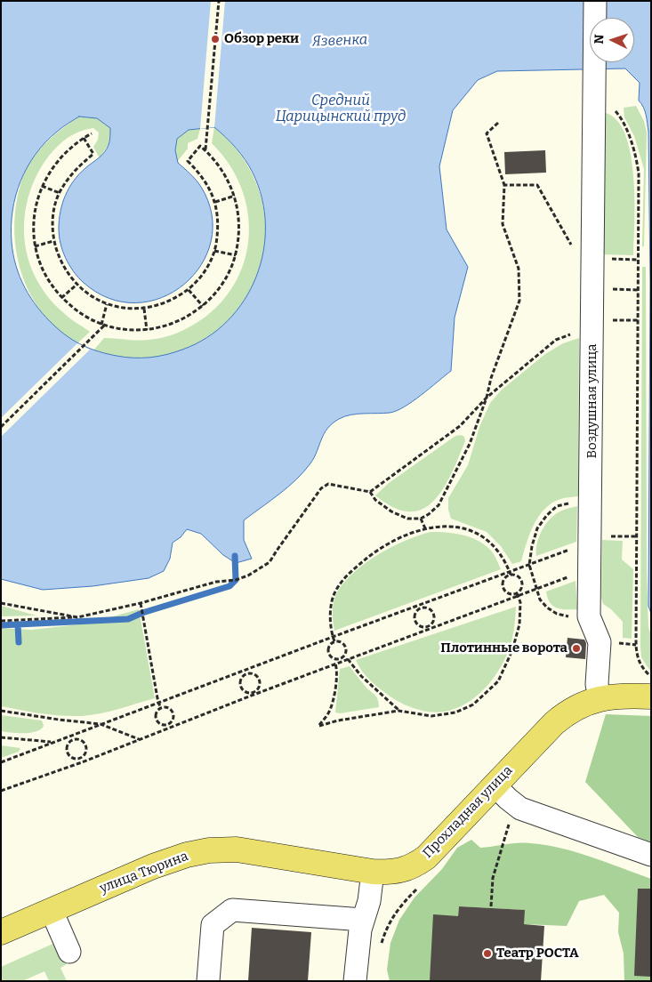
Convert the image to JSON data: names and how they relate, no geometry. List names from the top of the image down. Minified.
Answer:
{"streets":{"main road":["Прохладная улица","улица Тюрина"],"street":["Воздушная улица"]},"crossings":[["Воздушная улица","Прохладная улица"],["Прохладная улица","улица Тюрина"]],"water":["Язвенка","Средний Царицынский пруд"],"places":["Обзор реки","Плотинные ворота","Театр РОСТА"],"north":"left"}
